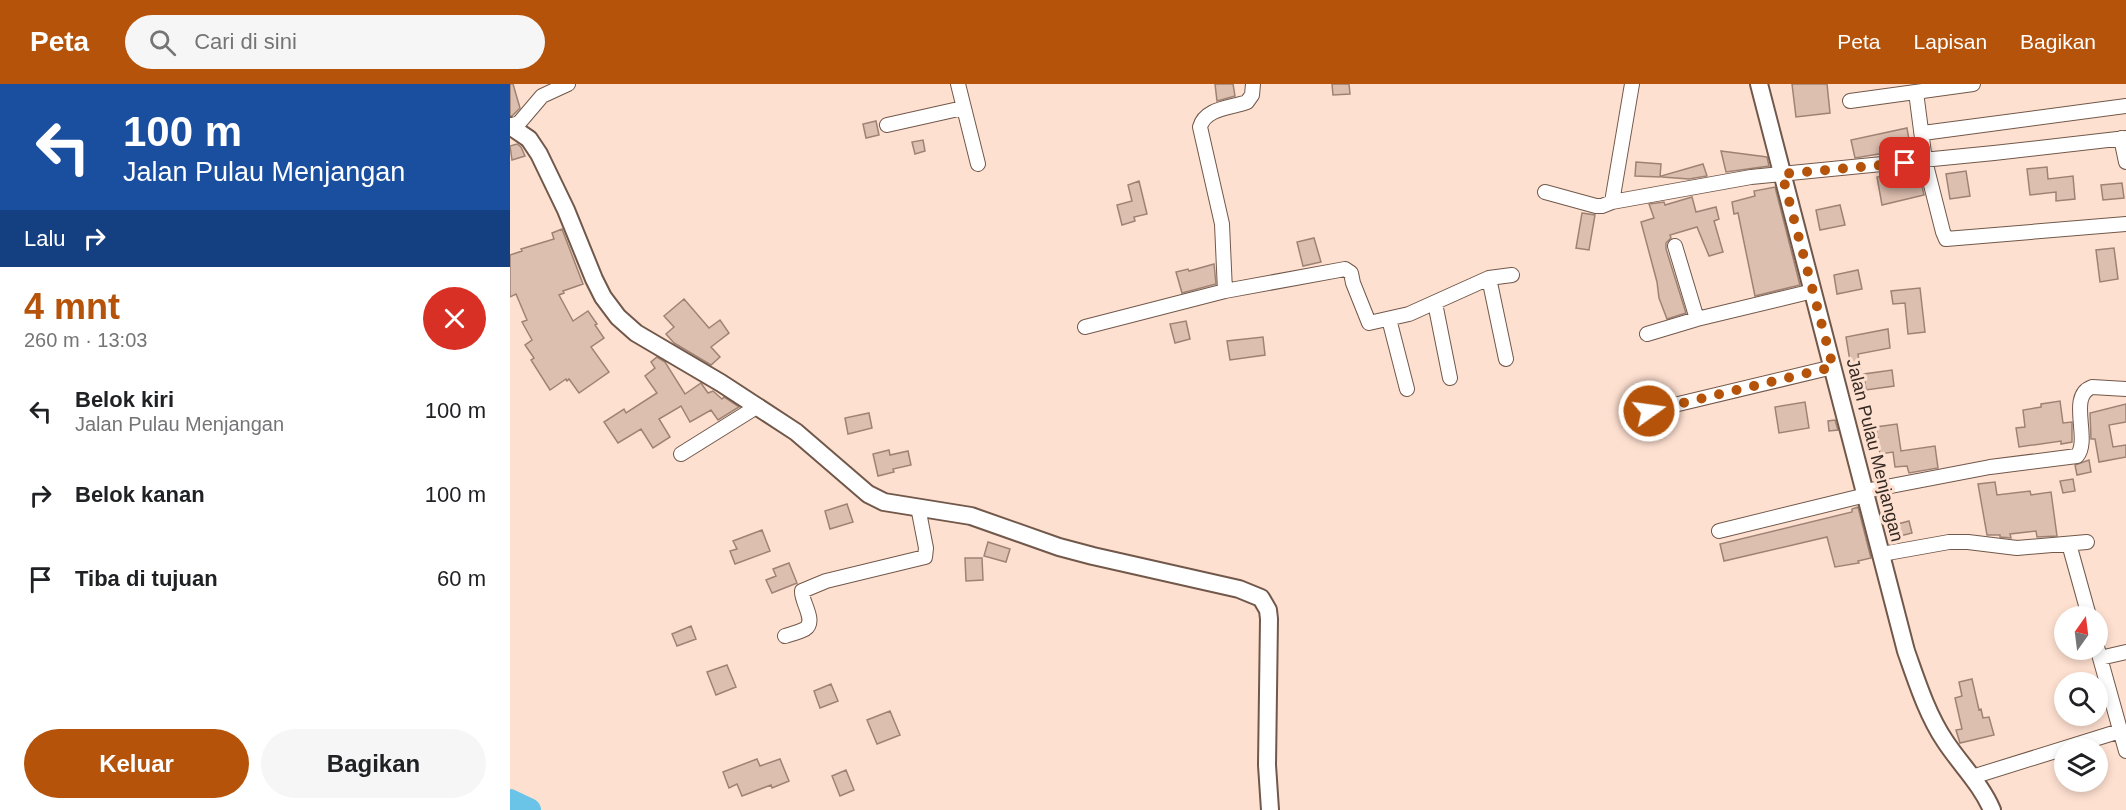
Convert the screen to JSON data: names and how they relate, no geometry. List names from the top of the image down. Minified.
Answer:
{"streets":{"street":["Jalan Pulau Menjangan"]},"north":"top","page":{"header":"Peta","search":"Cari di sini","nav":["Peta","Lapisan","Bagikan"],"turn":["100 m","Jalan Pulau Menjangan"],"then":"Lalu","heading":["4 mnt","260 m · 13:03"],"list":[{"name":"Belok kiri","note":"Jalan Pulau Menjangan","value":"100 m"},{"name":"Belok kanan","value":"100 m"},{"name":"Tiba di tujuan","value":"60 m"}],"buttons":["Keluar","Bagikan"]}}
